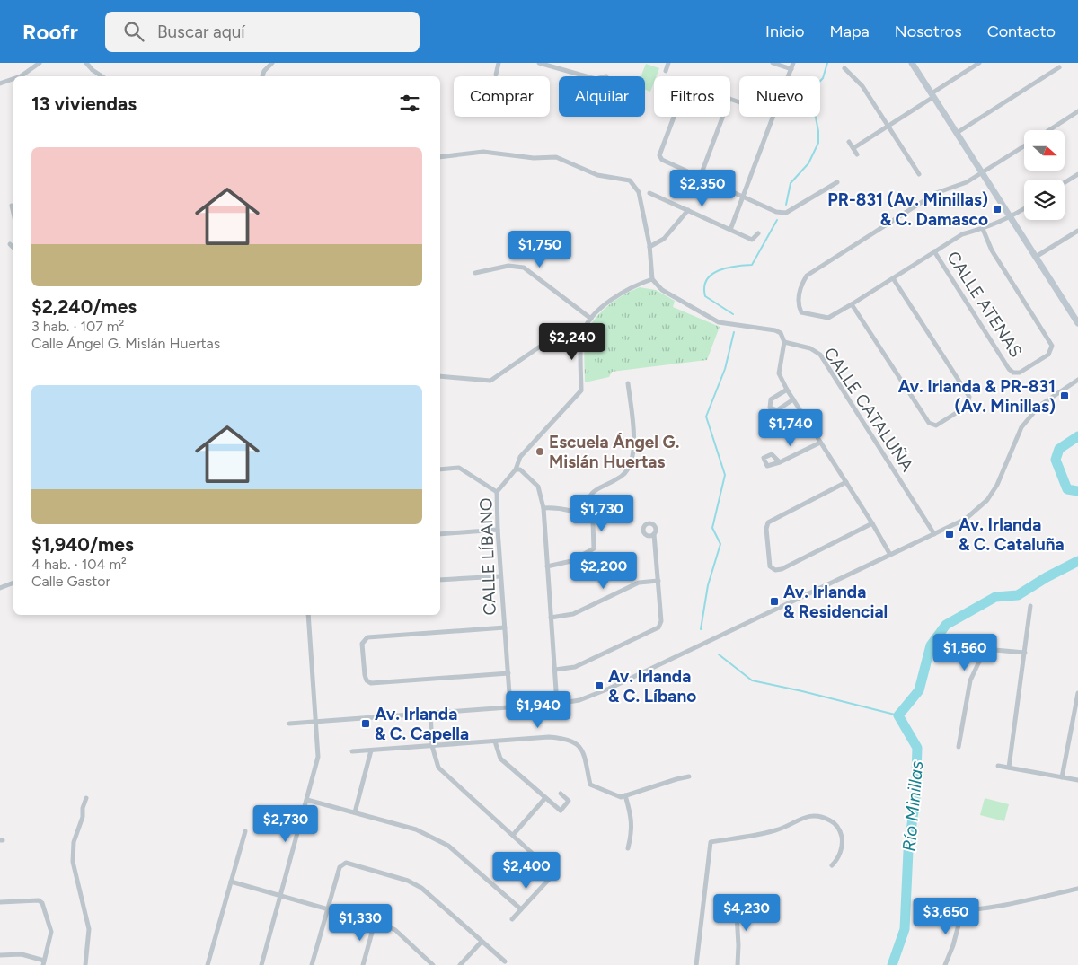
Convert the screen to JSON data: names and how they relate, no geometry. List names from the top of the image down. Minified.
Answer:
{"streets":{"street":["CALLE ATENAS","CALLE CATALUÑA","CALLE LÍBANO"]},"water":["Río Minillas"],"places":{"transit":["PR-831 (Av. Minillas) & C. Damasco","Av. Irlanda & PR-831 (Av. Minillas)","Av. Irlanda & C. Cataluña","Av. Irlanda & Residencial","Av. Irlanda & C. Líbano","Av. Irlanda & C. Capella"],"other":["Escuela Ángel G. Mislán Huertas"]},"north":"right","page":{"header":"Roofr","search":"Buscar aquí","nav":["Inicio","Mapa","Nosotros","Contacto"],"chip":["Comprar","Alquilar","Filtros","Nuevo"],"heading":"13 viviendas","list":[{"name":"$2,240/mes","note":"3 hab. · 107 m² · Calle Ángel G. Mislán Huertas"},{"name":"$1,940/mes","note":"4 hab. · 104 m² · Calle Gastor"}],"price":["$2,350","$1,750","$2,240","$1,740","$1,730","$2,200","$1,560","$1,940","$2,730","$2,400","$4,230","$3,650","$1,330"]}}
